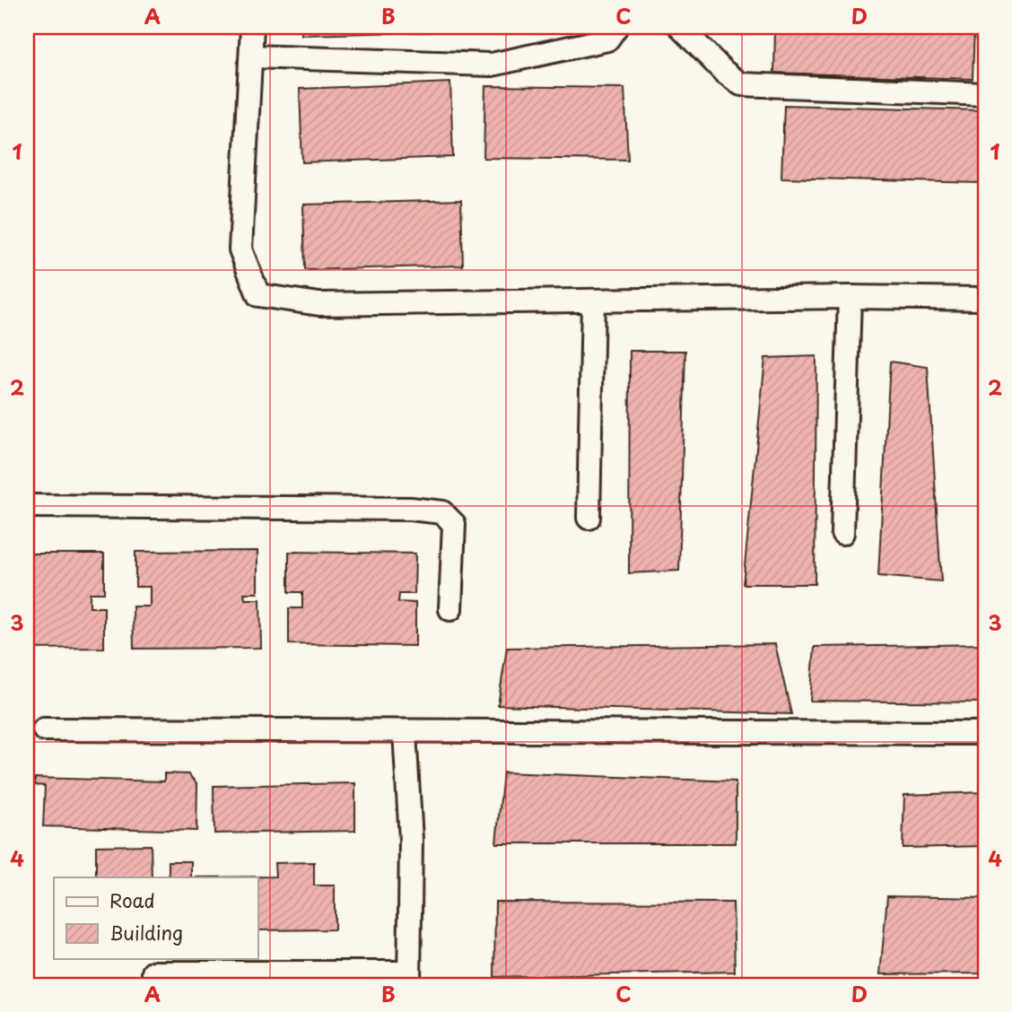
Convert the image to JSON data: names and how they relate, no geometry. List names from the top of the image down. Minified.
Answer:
{"legend":["Road","Building"],"grid":{"columns":["A","B","C","D"],"rows":["1","2","3","4"]}}
